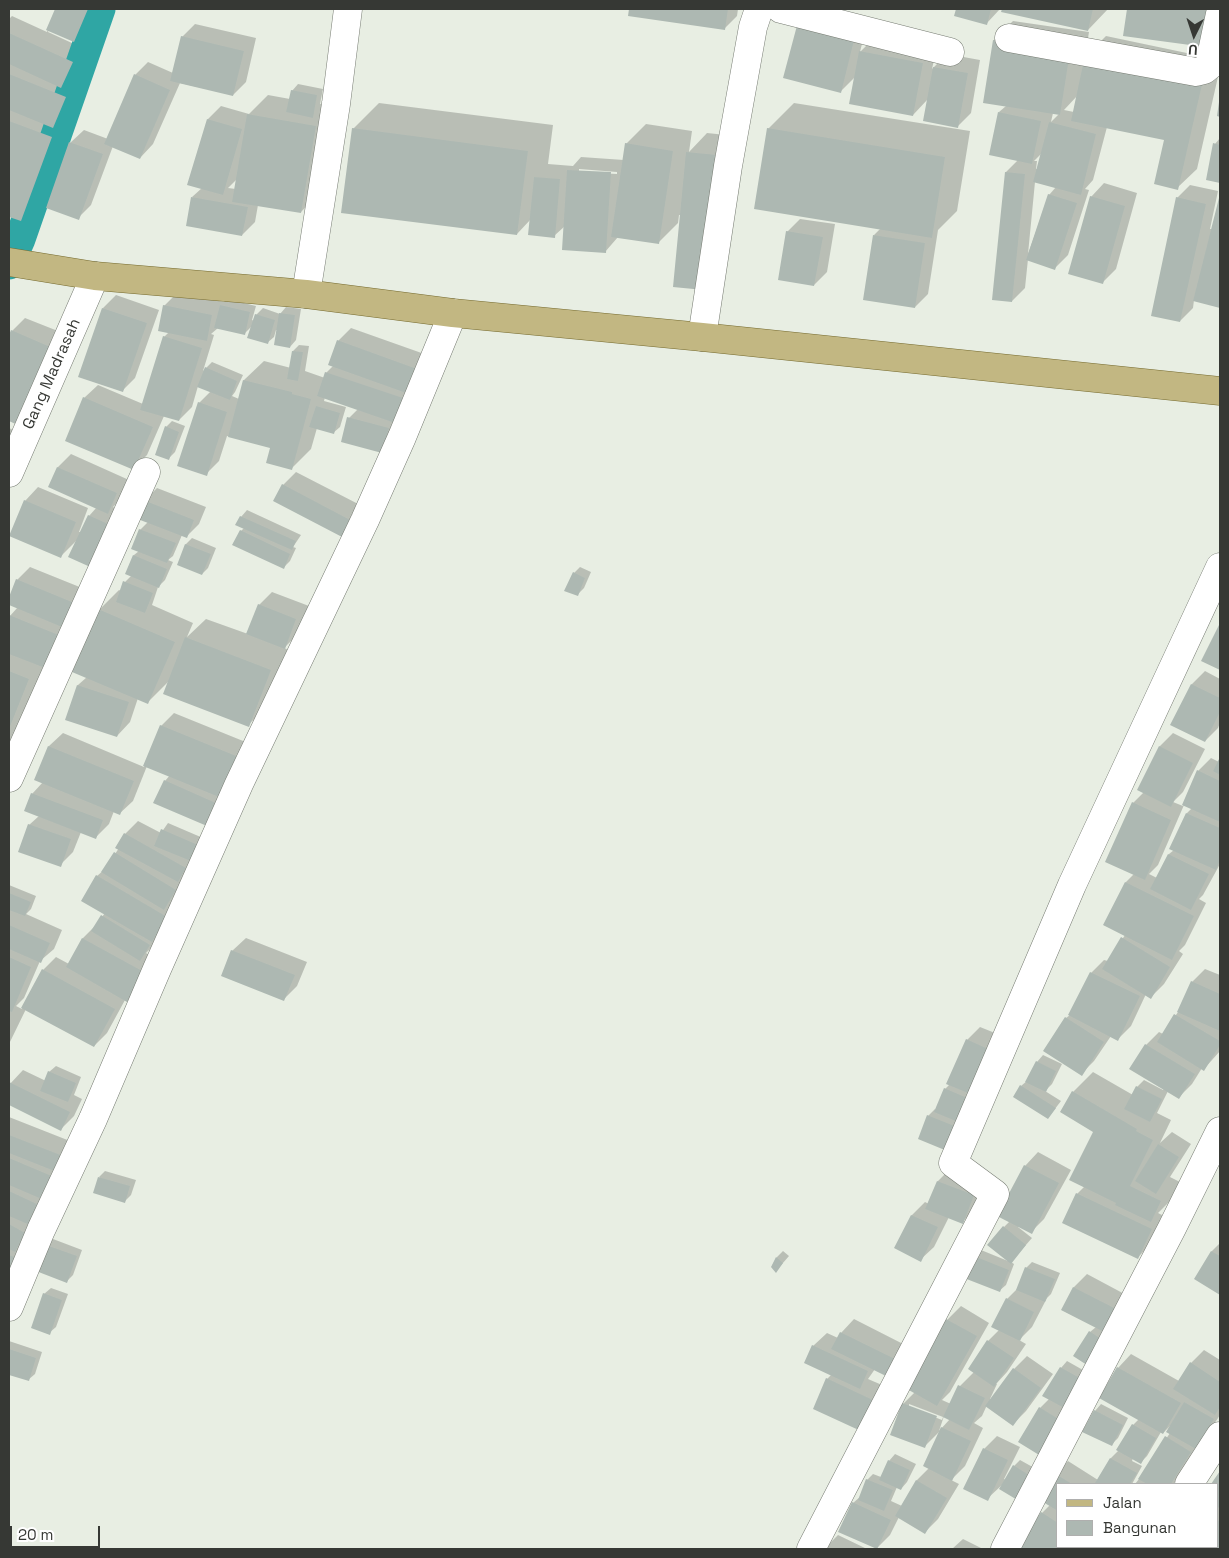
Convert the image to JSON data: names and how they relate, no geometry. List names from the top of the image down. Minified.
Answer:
{"streets":{"street":["Gang Madrasah"]},"legend":["Jalan","Bangunan"],"scale_bar":"20 m","north":"bottom"}
